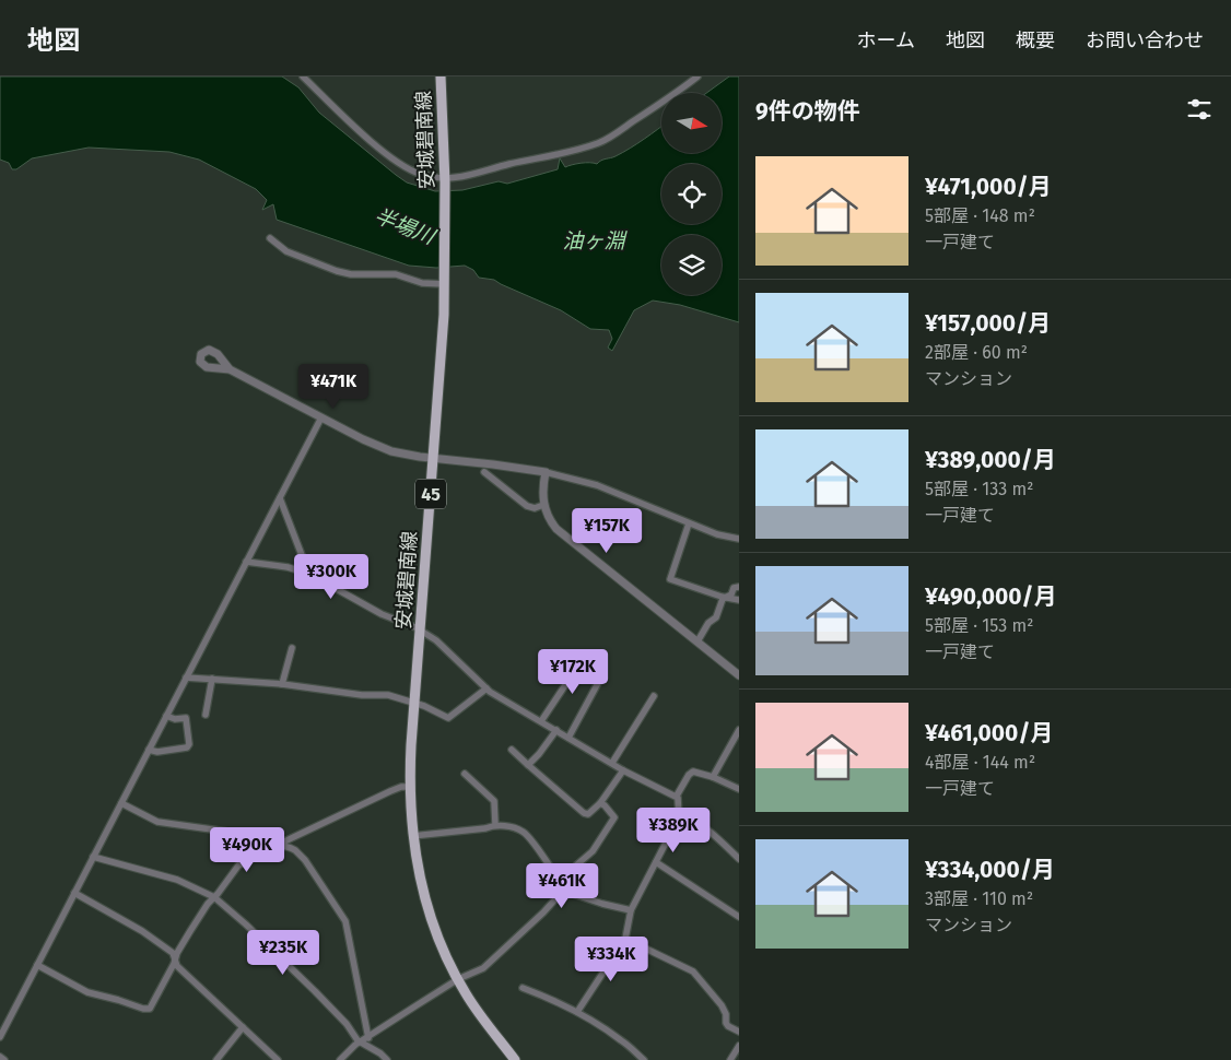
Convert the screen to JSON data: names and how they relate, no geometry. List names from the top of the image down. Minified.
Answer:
{"streets":{"main road":["安城碧南線","45"]},"water":["半場川","油ヶ淵"],"north":"right","page":{"header":"地図","nav":["ホーム","地図","概要","お問い合わせ"],"heading":"9件の物件","list":[{"name":"¥471,000/月","note":"5部屋 · 148 m² · 一戸建て"},{"name":"¥157,000/月","note":"2部屋 · 60 m² · マンション"},{"name":"¥389,000/月","note":"5部屋 · 133 m² · 一戸建て"},{"name":"¥490,000/月","note":"5部屋 · 153 m² · 一戸建て"},{"name":"¥461,000/月","note":"4部屋 · 144 m² · 一戸建て"},{"name":"¥334,000/月","note":"3部屋 · 110 m² · マンション"}],"price":["¥471K","¥157K","¥300K","¥172K","¥389K","¥490K","¥461K","¥235K","¥334K"]}}
